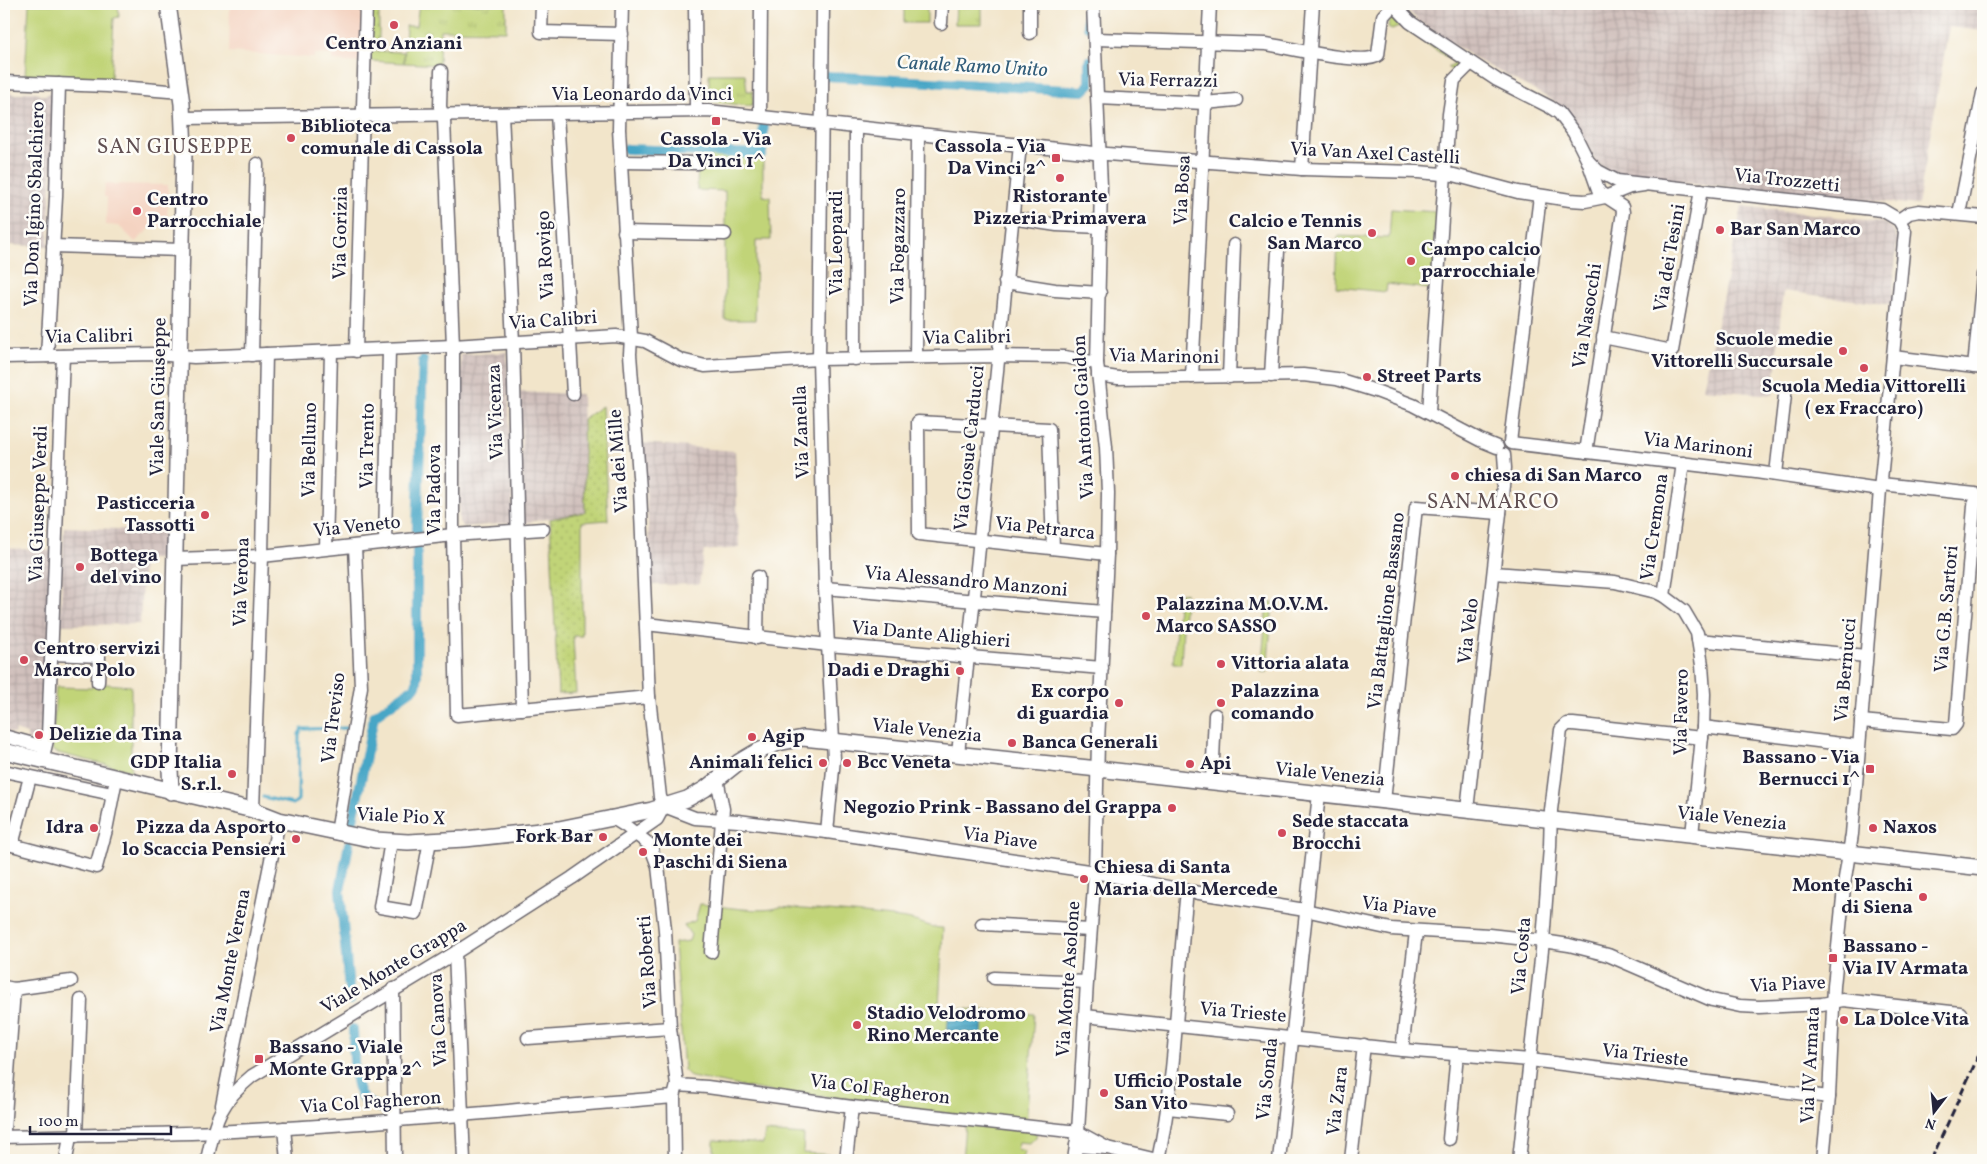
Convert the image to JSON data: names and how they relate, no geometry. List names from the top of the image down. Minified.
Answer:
{"streets":{"main road":["Viale San Giuseppe","Viale Venezia","Viale Pio X"],"street":["Via Ferrazzi","Via Leonardo da Vinci","Via Van Axel Castelli","Via Trozzetti","Via Bosa","Via Don Igino Sbalchiero","Via Gorizia","Via Leopardi","Via Fogazzaro","Via Rovigo","Via dei Tesini","Via Nasocchi","Via Calibri","Via Marinoni","Via Vicenza","Via Antonio Gaidon","Via Zanella","Via Trento","Via Giosuè Carducci","Via Belluno","Via dei Mille","Via Padova","Via Giuseppe Verdi","Via Veneto","Via Cremona","Via Petrarca","Via Verona","Via Alessandro Manzoni","Via G.B. Sartori","Via Battaglione Bassano","Via Velo","Via Dante Alighieri","Via Bernucci","Via Favero","Via Treviso","Via Piave","Via Costa","Via Monte Verena","Via Roberti","Viale Monte Grappa","Via Monte Asolone","Via Trieste","Via Canova","Via IV Armata","Via Sonda","Via Col Fagheron","Via Zara"]},"crossings":[["Via Ferrazzi","Via Bosa"],["Via Ferrazzi","Via Antonio Gaidon"],["Via Leonardo da Vinci","Via Van Axel Castelli"],["Via Leonardo da Vinci","Via Gorizia"],["Via Leonardo da Vinci","Via Leopardi"],["Via Leonardo da Vinci","Via Fogazzaro"],["Via Leonardo da Vinci","Via Rovigo"],["Via Leonardo da Vinci","Viale San Giuseppe"],["Via Leonardo da Vinci","Via Vicenza"],["Via Leonardo da Vinci","Via Antonio Gaidon"],["Via Leonardo da Vinci","Via Zanella"],["Via Leonardo da Vinci","Via Giosuè Carducci"],["Via Leonardo da Vinci","Via dei Mille"],["Via Leonardo da Vinci","Via Padova"],["Via Van Axel Castelli","Via Trozzetti"],["Via Van Axel Castelli","Via Bosa"],["Via Van Axel Castelli","Via Nasocchi"],["Via Van Axel Castelli","Via Antonio Gaidon"],["Via Trozzetti","Via dei Tesini"],["Via Trozzetti","Via Nasocchi"],["Via Trozzetti","Via Bernucci"],["Via Bosa","Via Marinoni"],["Via Don Igino Sbalchiero","Via Calibri"],["Via Gorizia","Via Calibri"],["Via Leopardi","Via Calibri"],["Via Fogazzaro","Via Calibri"],["Via Rovigo","Via Calibri"],["Via dei Tesini","Via Nasocchi"],["Via Nasocchi","Via Marinoni"],["Via Calibri","Via Marinoni"],["Via Calibri","Viale San Giuseppe"],["Via Calibri","Via Vicenza"],["Via Calibri","Via Antonio Gaidon"],["Via Calibri","Via Zanella"],["Via Calibri","Via Trento"],["Via Calibri","Via Giosuè Carducci"],["Via Calibri","Via Belluno"],["Via Calibri","Via dei Mille"],["Via Calibri","Via Padova"],["Via Calibri","Via Giuseppe Verdi"],["Via Calibri","Via Verona"],["Via Marinoni","Via Antonio Gaidon"],["Via Marinoni","Via Cremona"],["Via Marinoni","Via G.B. Sartori"],["Via Marinoni","Via Velo"],["Via Marinoni","Via Bernucci"],["Viale San Giuseppe","Via Veneto"],["Viale San Giuseppe","Viale Pio X"],["Via Vicenza","Via Padova"],["Via Vicenza","Via Veneto"],["Via Antonio Gaidon","Via Petrarca"],["Via Antonio Gaidon","Via Alessandro Manzoni"],["Via Antonio Gaidon","Via Dante Alighieri"],["Via Antonio Gaidon","Viale Venezia"],["Via Antonio Gaidon","Via Monte Asolone"],["Via Zanella","Via Alessandro Manzoni"],["Via Zanella","Via Dante Alighieri"],["Via Zanella","Viale Venezia"],["Via Trento","Via Veneto"],["Via Giosuè Carducci","Via Petrarca"],["Via Giosuè Carducci","Via Alessandro Manzoni"],["Via Giosuè Carducci","Via Dante Alighieri"],["Via Giosuè Carducci","Viale Venezia"],["Via Belluno","Via Veneto"],["Via dei Mille","Via Padova"],["Via dei Mille","Via Dante Alighieri"],["Via dei Mille","Viale Pio X"],["Via dei Mille","Via Piave"],["Via dei Mille","Viale Monte Grappa"],["Via Padova","Via Veneto"],["Via Giuseppe Verdi","Viale Pio X"],["Via Veneto","Via Verona"],["Via Veneto","Via Treviso"],["Via Cremona","Via Favero"],["Via Verona","Viale Pio X"],["Via G.B. Sartori","Via Bernucci"],["Via Battaglione Bassano","Via Velo"],["Via Battaglione Bassano","Viale Venezia"],["Via Velo","Via Favero"],["Via Velo","Viale Venezia"],["Via Bernucci","Viale Venezia"],["Via Bernucci","Via IV Armata"],["Via Favero","Viale Venezia"],["Via Favero","Via Costa"],["Via Treviso","Viale Pio X"],["Viale Venezia","Viale Pio X"],["Viale Venezia","Via Costa"],["Viale Venezia","Via Monte Asolone"],["Viale Venezia","Via IV Armata"],["Viale Venezia","Via Sonda"],["Viale Pio X","Via Piave"],["Viale Pio X","Via Monte Verena"],["Viale Pio X","Viale Monte Grappa"],["Via Piave","Via Costa"],["Via Piave","Viale Monte Grappa"],["Via Piave","Via Monte Asolone"],["Via Piave","Via IV Armata"],["Via Piave","Via Sonda"],["Via Costa","Via Trieste"],["Via Monte Verena","Viale Monte Grappa"],["Via Roberti","Viale Monte Grappa"],["Via Roberti","Via Col Fagheron"],["Viale Monte Grappa","Via Canova"],["Viale Monte Grappa","Via Col Fagheron"],["Via Monte Asolone","Via Trieste"],["Via Monte Asolone","Via Col Fagheron"],["Via Trieste","Via IV Armata"],["Via Trieste","Via Sonda"],["Via Trieste","Via Zara"],["Via Canova","Via Col Fagheron"]],"districts":["SAN GIUSEPPE","SAN MARCO"],"water":["Canale Ramo Unito"],"places":{"other":["Centro Anziani","Biblioteca comunale di Cassola","Ristorante Pizzeria Primavera","Centro Parrocchiale","Bar San Marco","Calcio e Tennis San Marco","Campo calcio parrocchiale","Scuole medie Vittorelli Succursale","Scuola Media Vittorelli ( ex Fraccaro)","Street Parts","chiesa di San Marco","Pasticceria Tassotti","Bottega del vino","Palazzina M.O.V.M. Marco SASSO","Centro servizi Marco Polo","Vittoria alata","Dadi e Draghi","Ex corpo di guardia","Palazzina comando","Delizie da Tina","Agip","Banca Generali","Animali felici","Bcc Veneta","Api","GDP Italia S.r.l.","Negozio Prink - Bassano del Grappa","Idra","Naxos","Sede staccata Brocchi","Fork Bar","Pizza da Asporto lo Scaccia Pensieri","Monte dei Paschi di Siena","Chiesa di Santa Maria della Mercede","Monte Paschi di Siena","La Dolce Vita","Stadio Velodromo Rino Mercante","Ufficio Postale San Vito"],"transit":["Cassola - Via Da Vinci 1^","Cassola - Via Da Vinci 2^","Bassano - Via Bernucci 1^","Bassano - Via IV Armata","Bassano - Viale Monte Grappa 2^"]},"scale_bar":"100 m","north":"bottom"}
